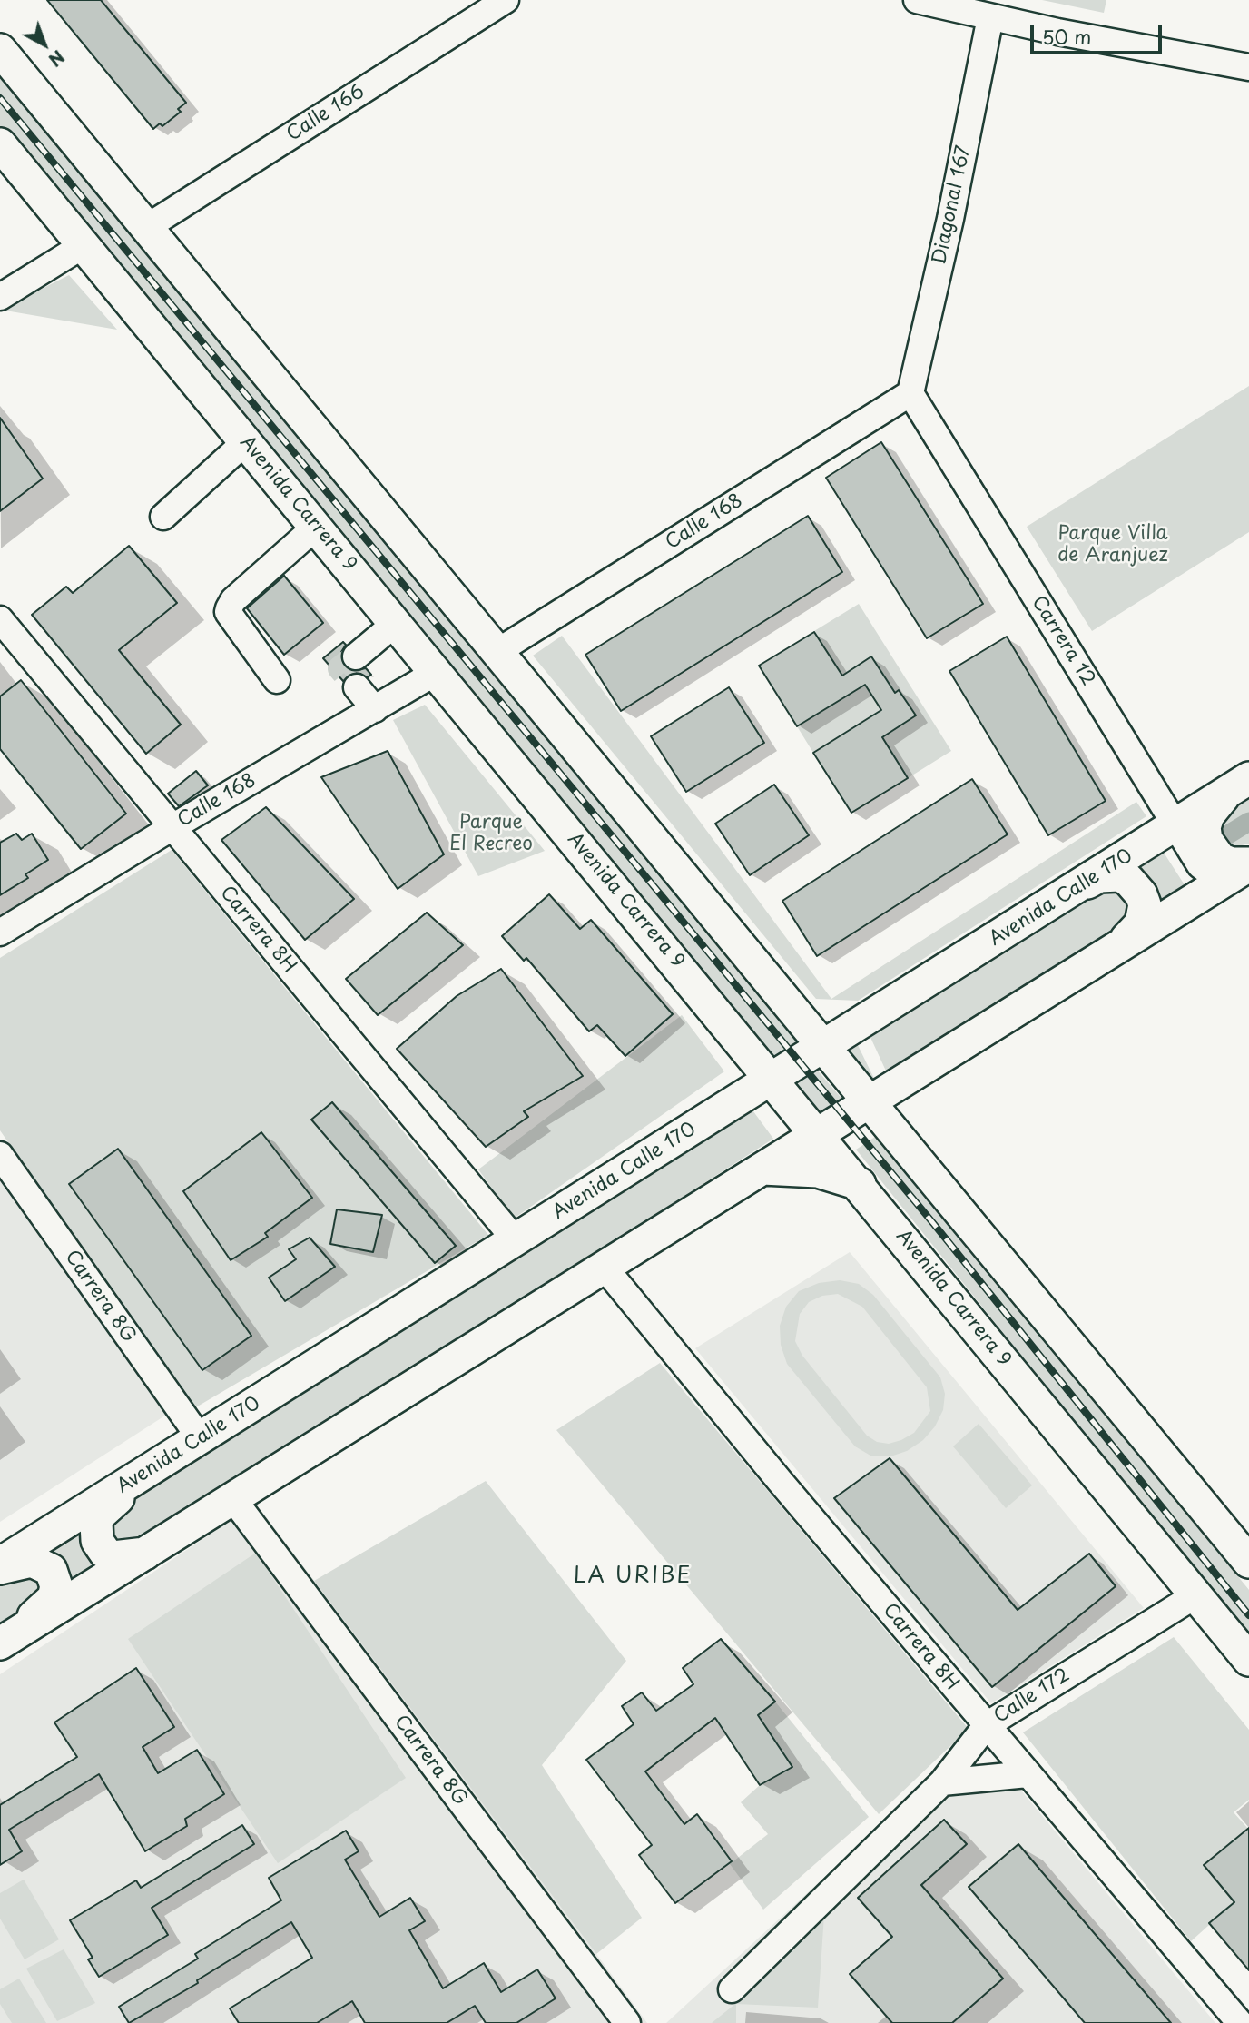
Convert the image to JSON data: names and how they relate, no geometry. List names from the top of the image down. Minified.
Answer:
{"streets":{"main road":["Avenida Carrera 9","Avenida Calle 170"],"street":["Calle 166","Diagonal 167","Calle 168","Carrera 12","Carrera 8H","Carrera 8G","Calle 172"]},"crossings":[["Diagonal 167","Calle 168"],["Diagonal 167","Carrera 12"],["Avenida Carrera 9","Calle 168"],["Avenida Carrera 9","Avenida Calle 170"],["Avenida Carrera 9","Calle 172"],["Calle 168","Carrera 12"],["Calle 168","Carrera 8H"],["Carrera 12","Avenida Calle 170"],["Avenida Calle 170","Carrera 8H"],["Avenida Calle 170","Carrera 8G"],["Carrera 8H","Calle 172"]],"districts":["LA URIBE"],"parks":["Parque Villa de Aranjuez","Parque El Recreo"],"scale_bar":"50 m","north":"bottom right"}
